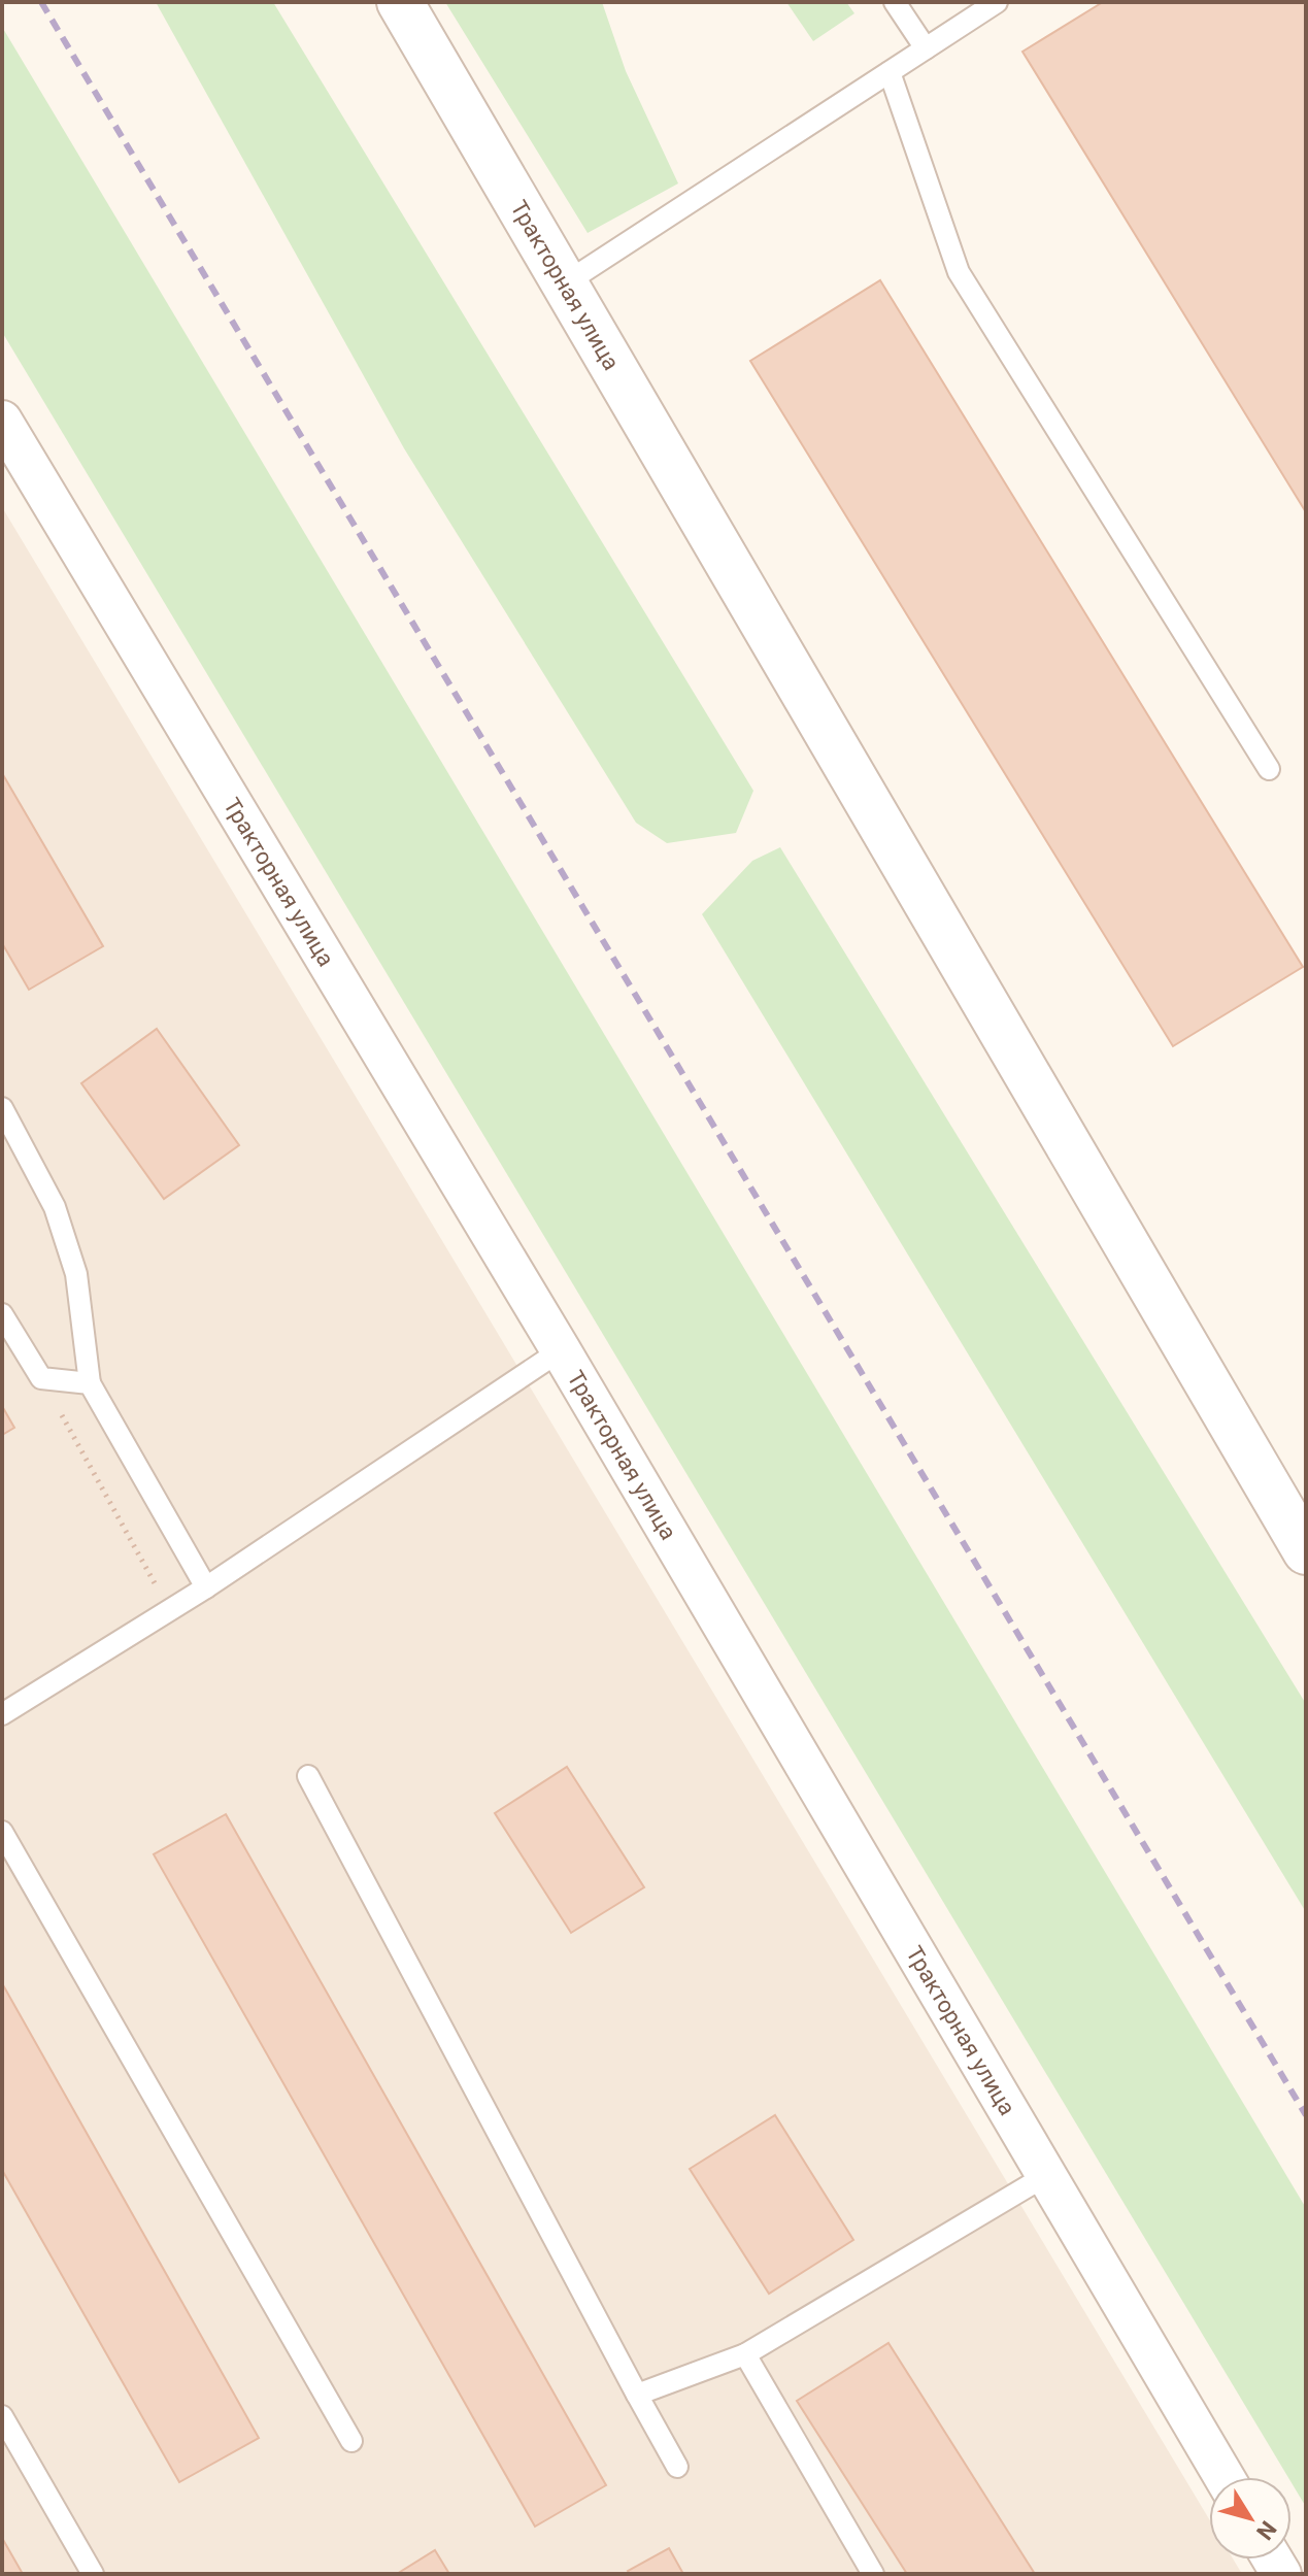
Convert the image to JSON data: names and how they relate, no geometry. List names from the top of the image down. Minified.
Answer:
{"streets":{"street":["Тракторная улица"]},"north":"bottom right"}
